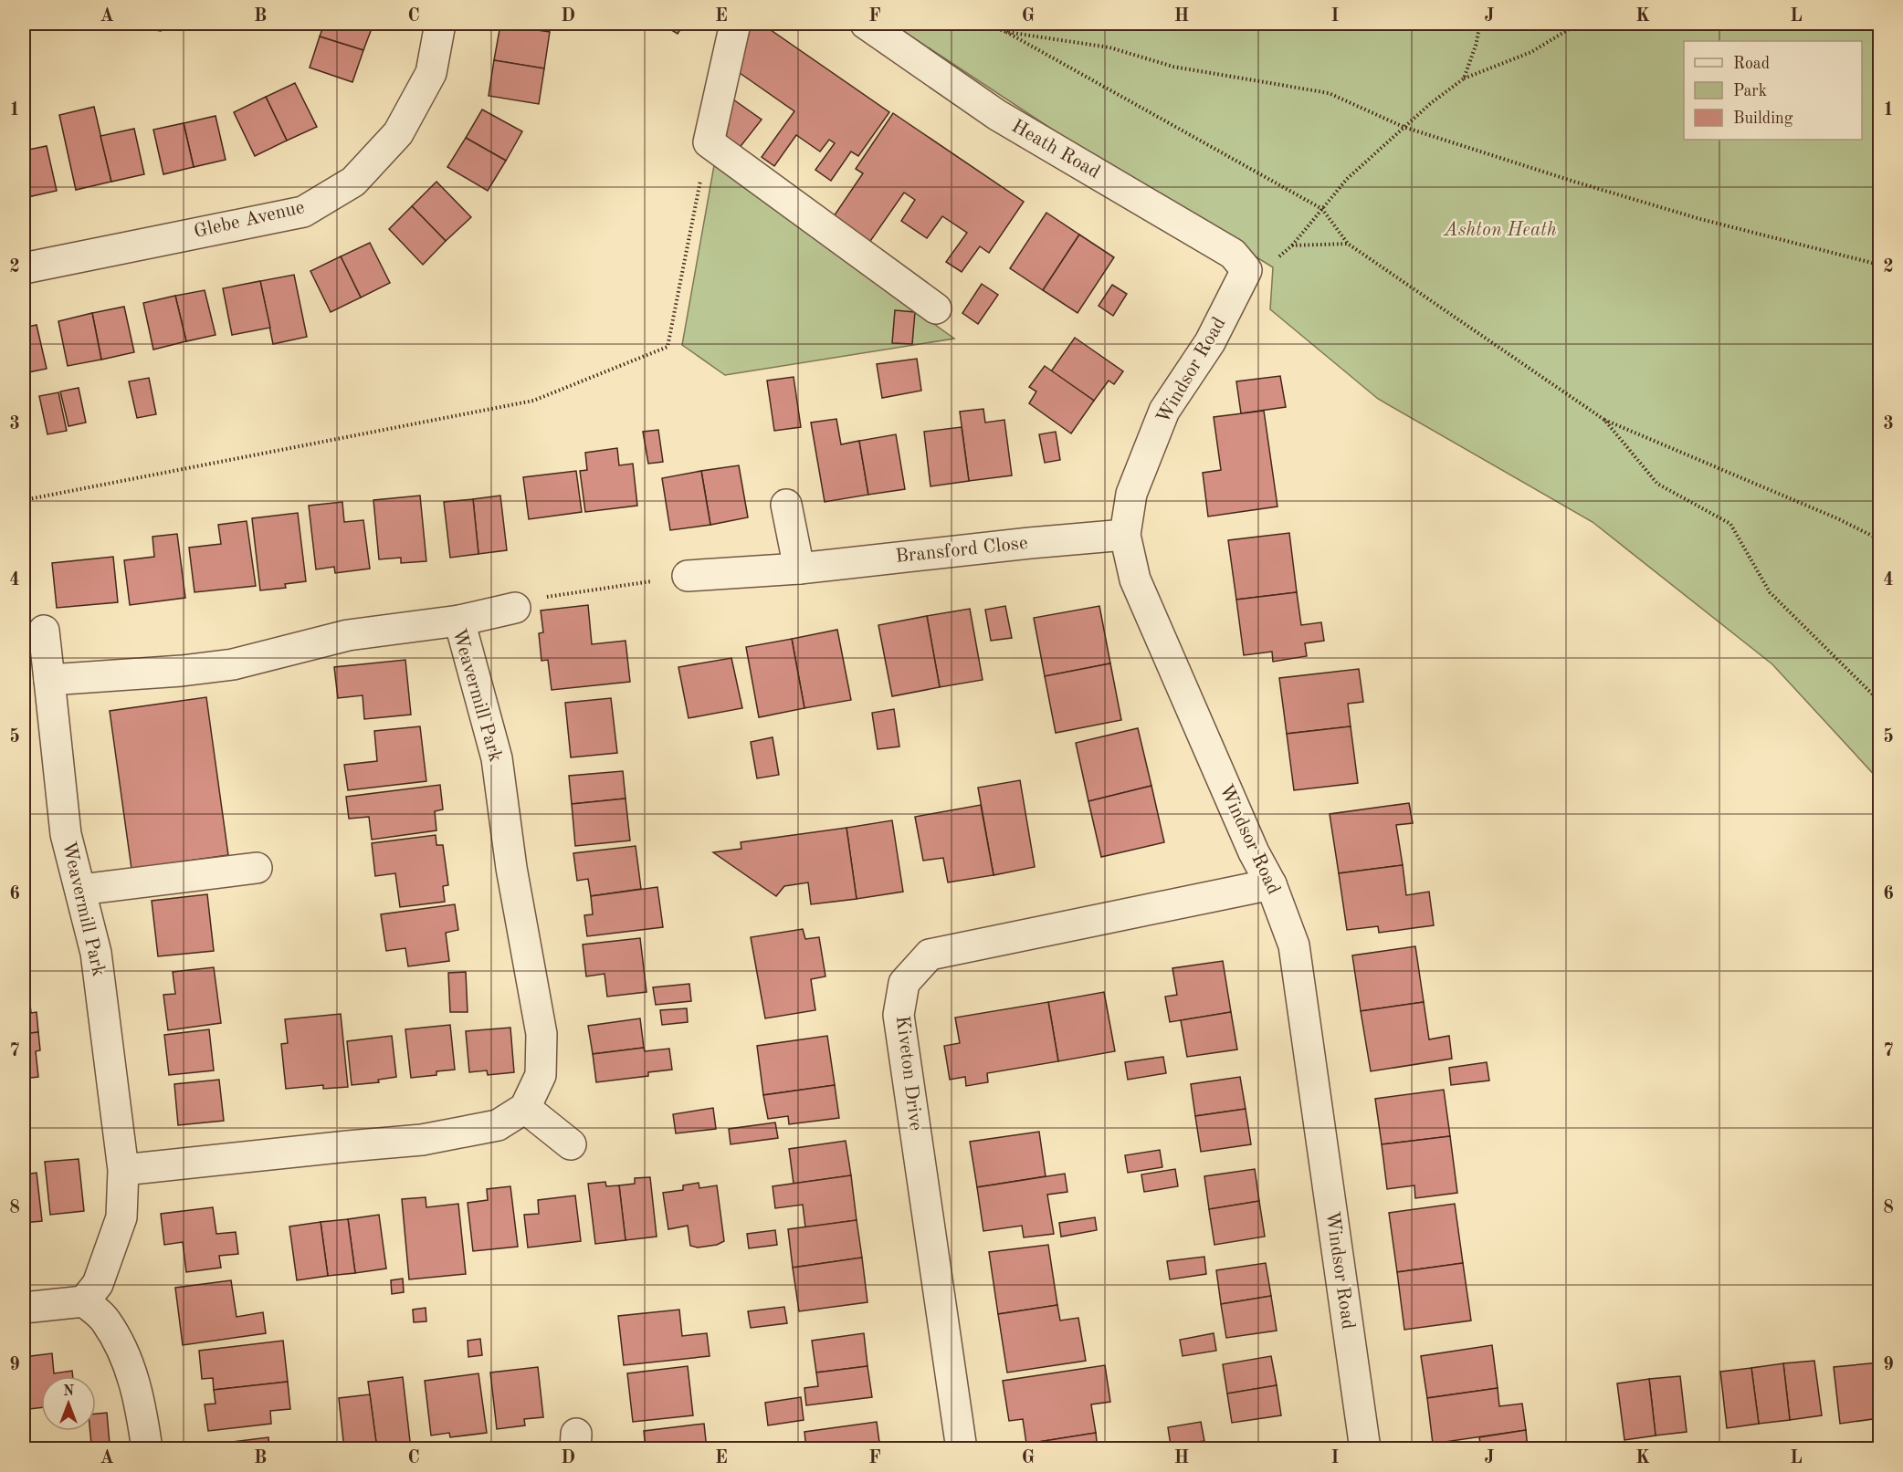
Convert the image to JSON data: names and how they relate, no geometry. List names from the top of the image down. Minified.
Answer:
{"streets":{"street":["Heath Road","Glebe Avenue","Windsor Road","Bransford Close","Weavermill Park","Kiveton Drive"]},"crossings":[["Heath Road","Windsor Road"],["Windsor Road","Bransford Close"],["Windsor Road","Kiveton Drive"]],"parks":["Ashton Heath"],"legend":["Road","Park","Building"],"north":"top","grid":{"columns":["A","B","C","D","E","F","G","H","I","J","K","L"],"rows":["1","2","3","4","5","6","7","8","9"]}}
